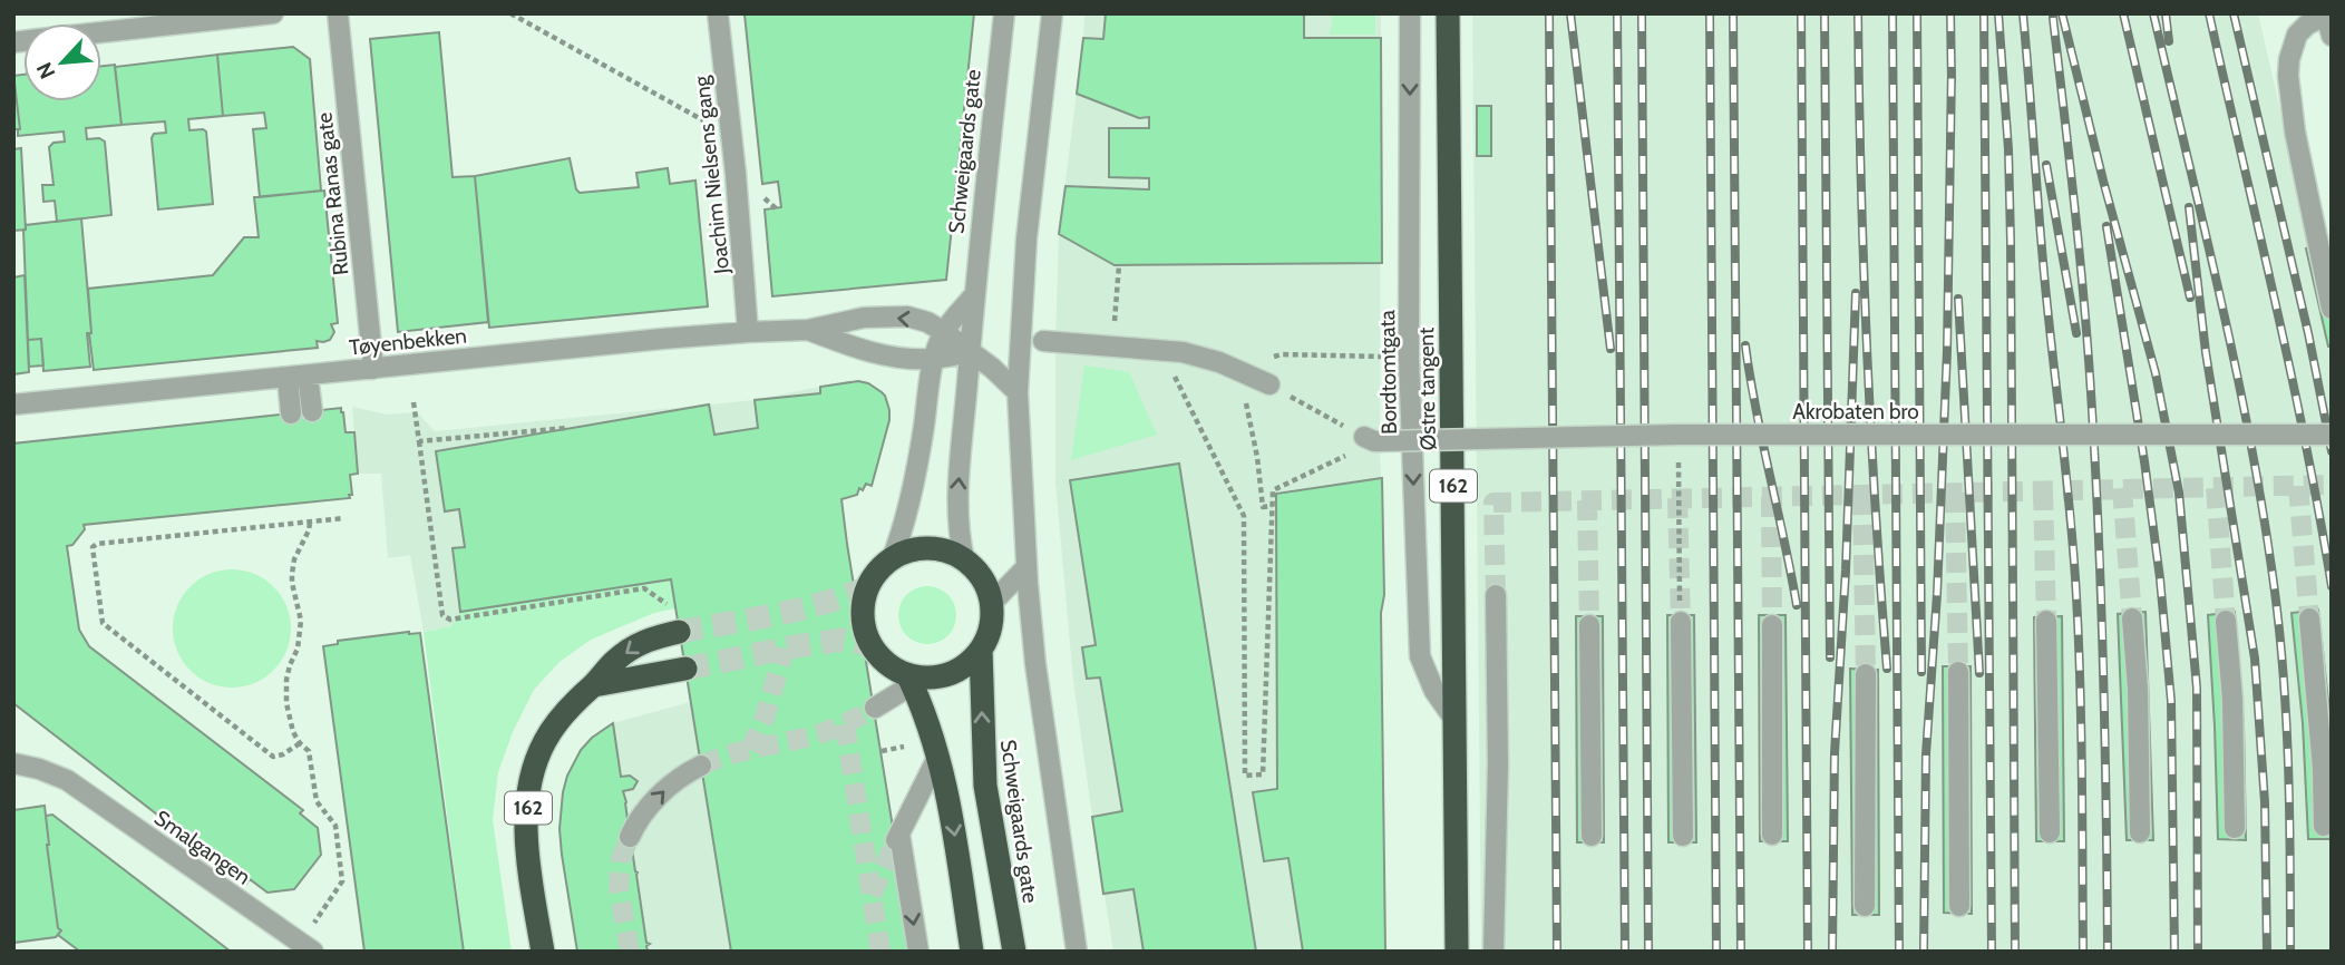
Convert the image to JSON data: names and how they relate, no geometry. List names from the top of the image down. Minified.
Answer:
{"streets":{"highway":["Schweigaards gate","Østre tangent","162"],"street":["Joachim Nielsens gang","Rubina Ranas gate","Tøyenbekken","Bordtomtgata","Akrobaten bro","Smalgangen"]},"crossings":[["Schweigaards gate","Tøyenbekken"],["Joachim Nielsens gang","Tøyenbekken"],["Rubina Ranas gate","Tøyenbekken"],["Bordtomtgata","Østre tangent"]],"one_way":["Bordtomtgata"],"north":"bottom left"}
